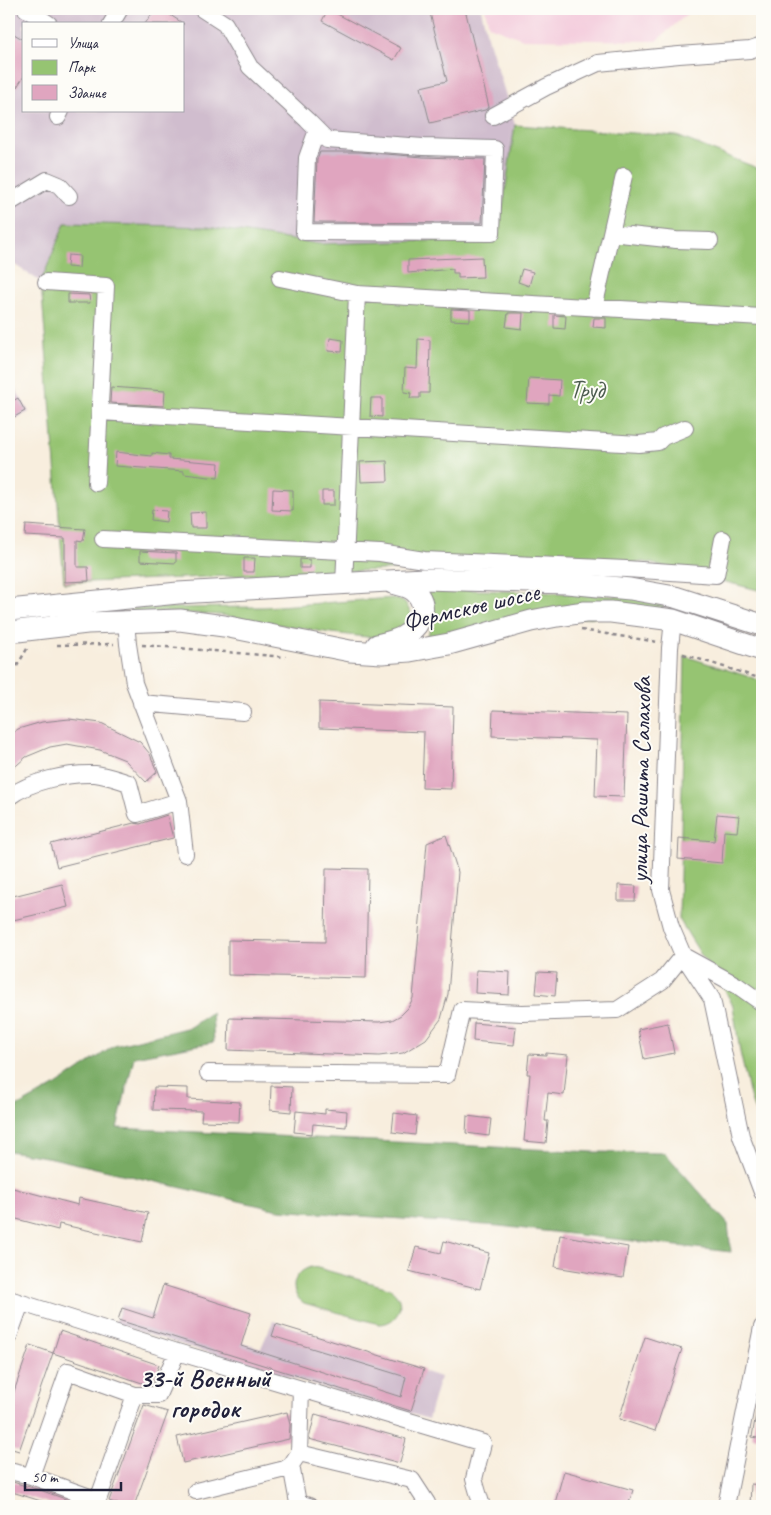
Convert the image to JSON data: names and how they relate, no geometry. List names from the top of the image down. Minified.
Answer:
{"streets":{"main road":["Фермское шоссе"],"street":["улица Рашита Салахова"]},"crossings":[["Фермское шоссе","улица Рашита Салахова"]],"districts":["33-й Военный городок"],"parks":["Труд"],"legend":["Улица","Парк","Здание"],"scale_bar":"50 m"}
